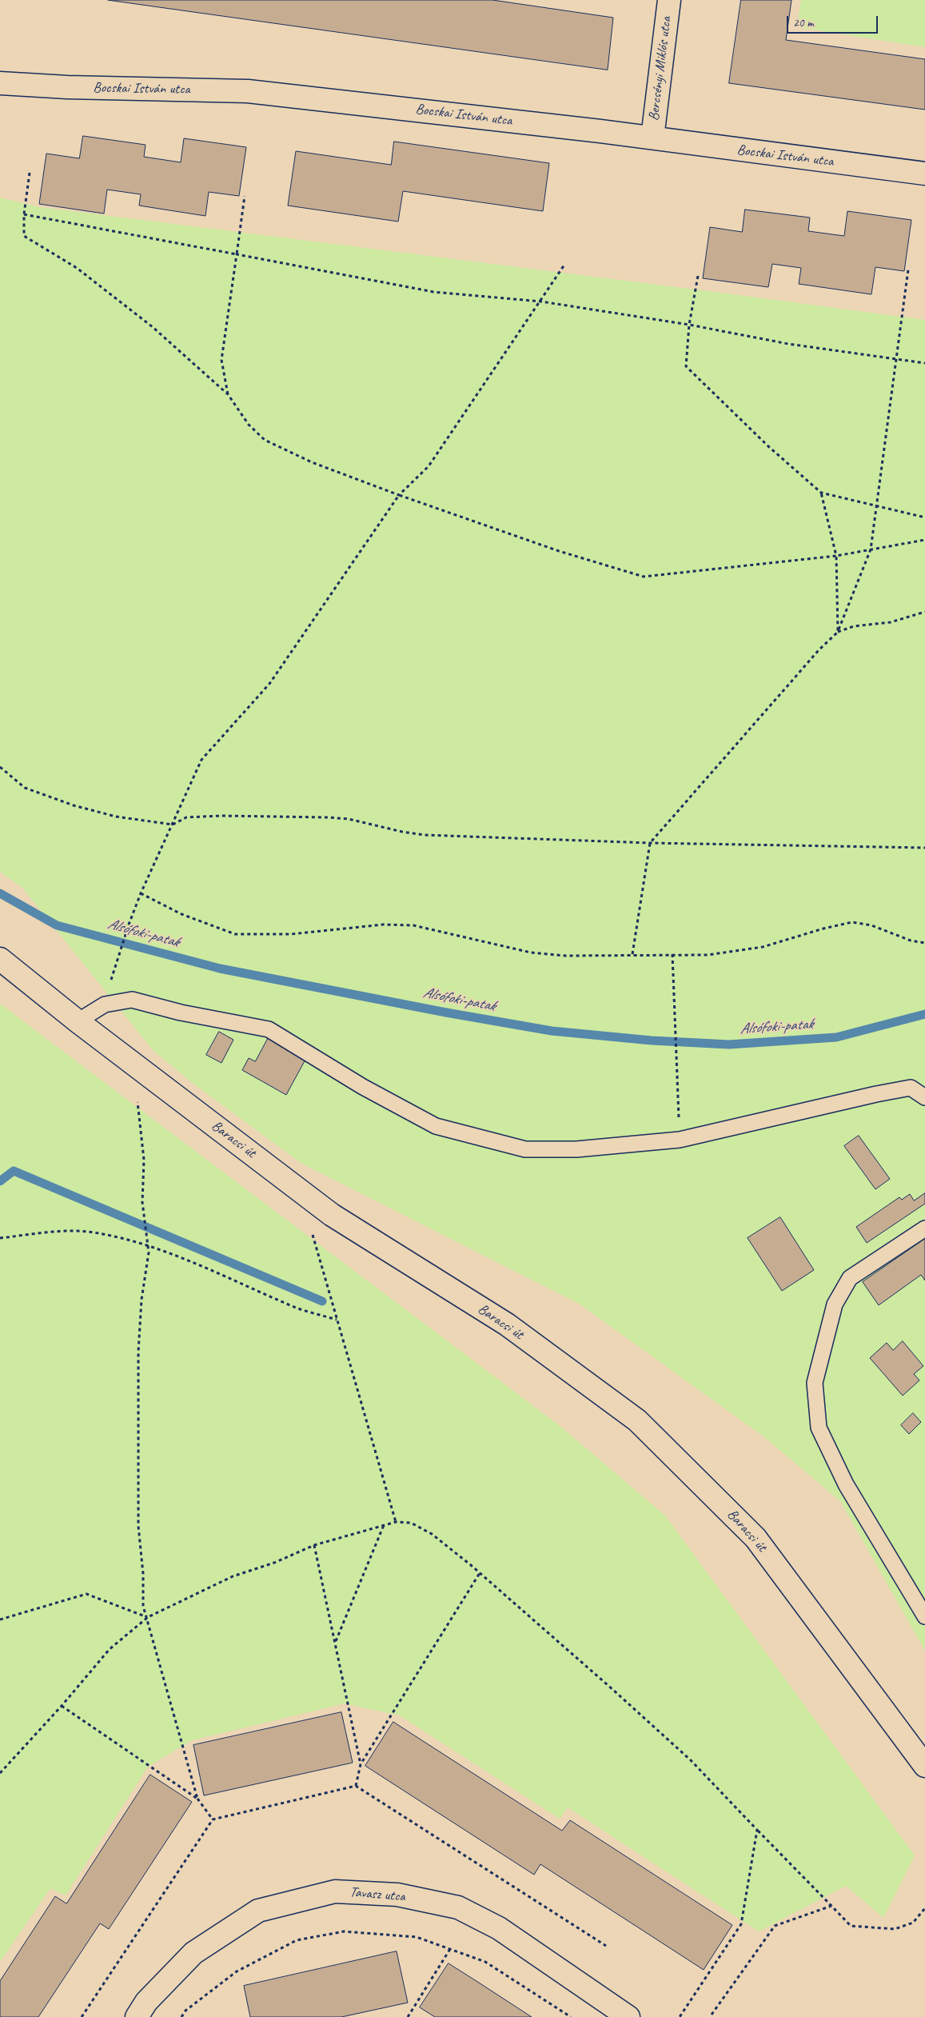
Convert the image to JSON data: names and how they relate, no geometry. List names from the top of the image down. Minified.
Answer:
{"streets":{"street":["Bercsényi Miklós utca","Bocskai István utca","Baracsi út","Tavasz utca"]},"crossings":[["Bercsényi Miklós utca","Bocskai István utca"]],"water":["Alsófoki-patak"],"scale_bar":"20 m"}
